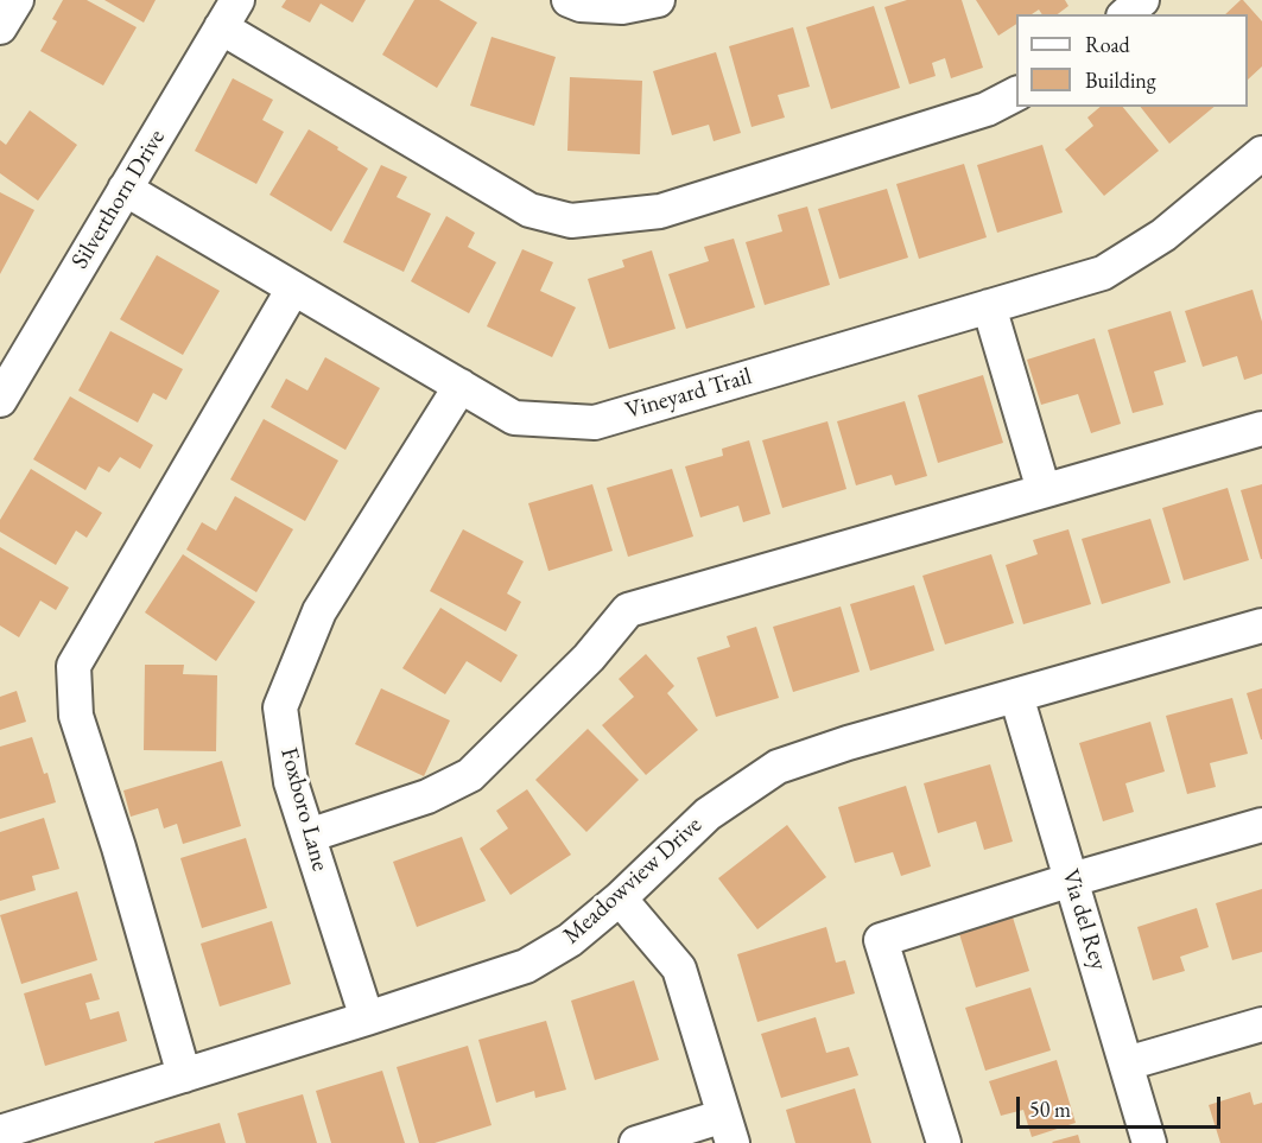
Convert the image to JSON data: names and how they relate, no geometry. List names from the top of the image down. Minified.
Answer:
{"streets":{"street":["Silverthorn Drive","Vineyard Trail","Foxboro Lane","Meadowview Drive","Via del Rey"]},"crossings":[["Silverthorn Drive","Vineyard Trail"],["Vineyard Trail","Foxboro Lane"],["Foxboro Lane","Meadowview Drive"],["Meadowview Drive","Via del Rey"]],"legend":["Road","Building"],"scale_bar":"50 m"}
